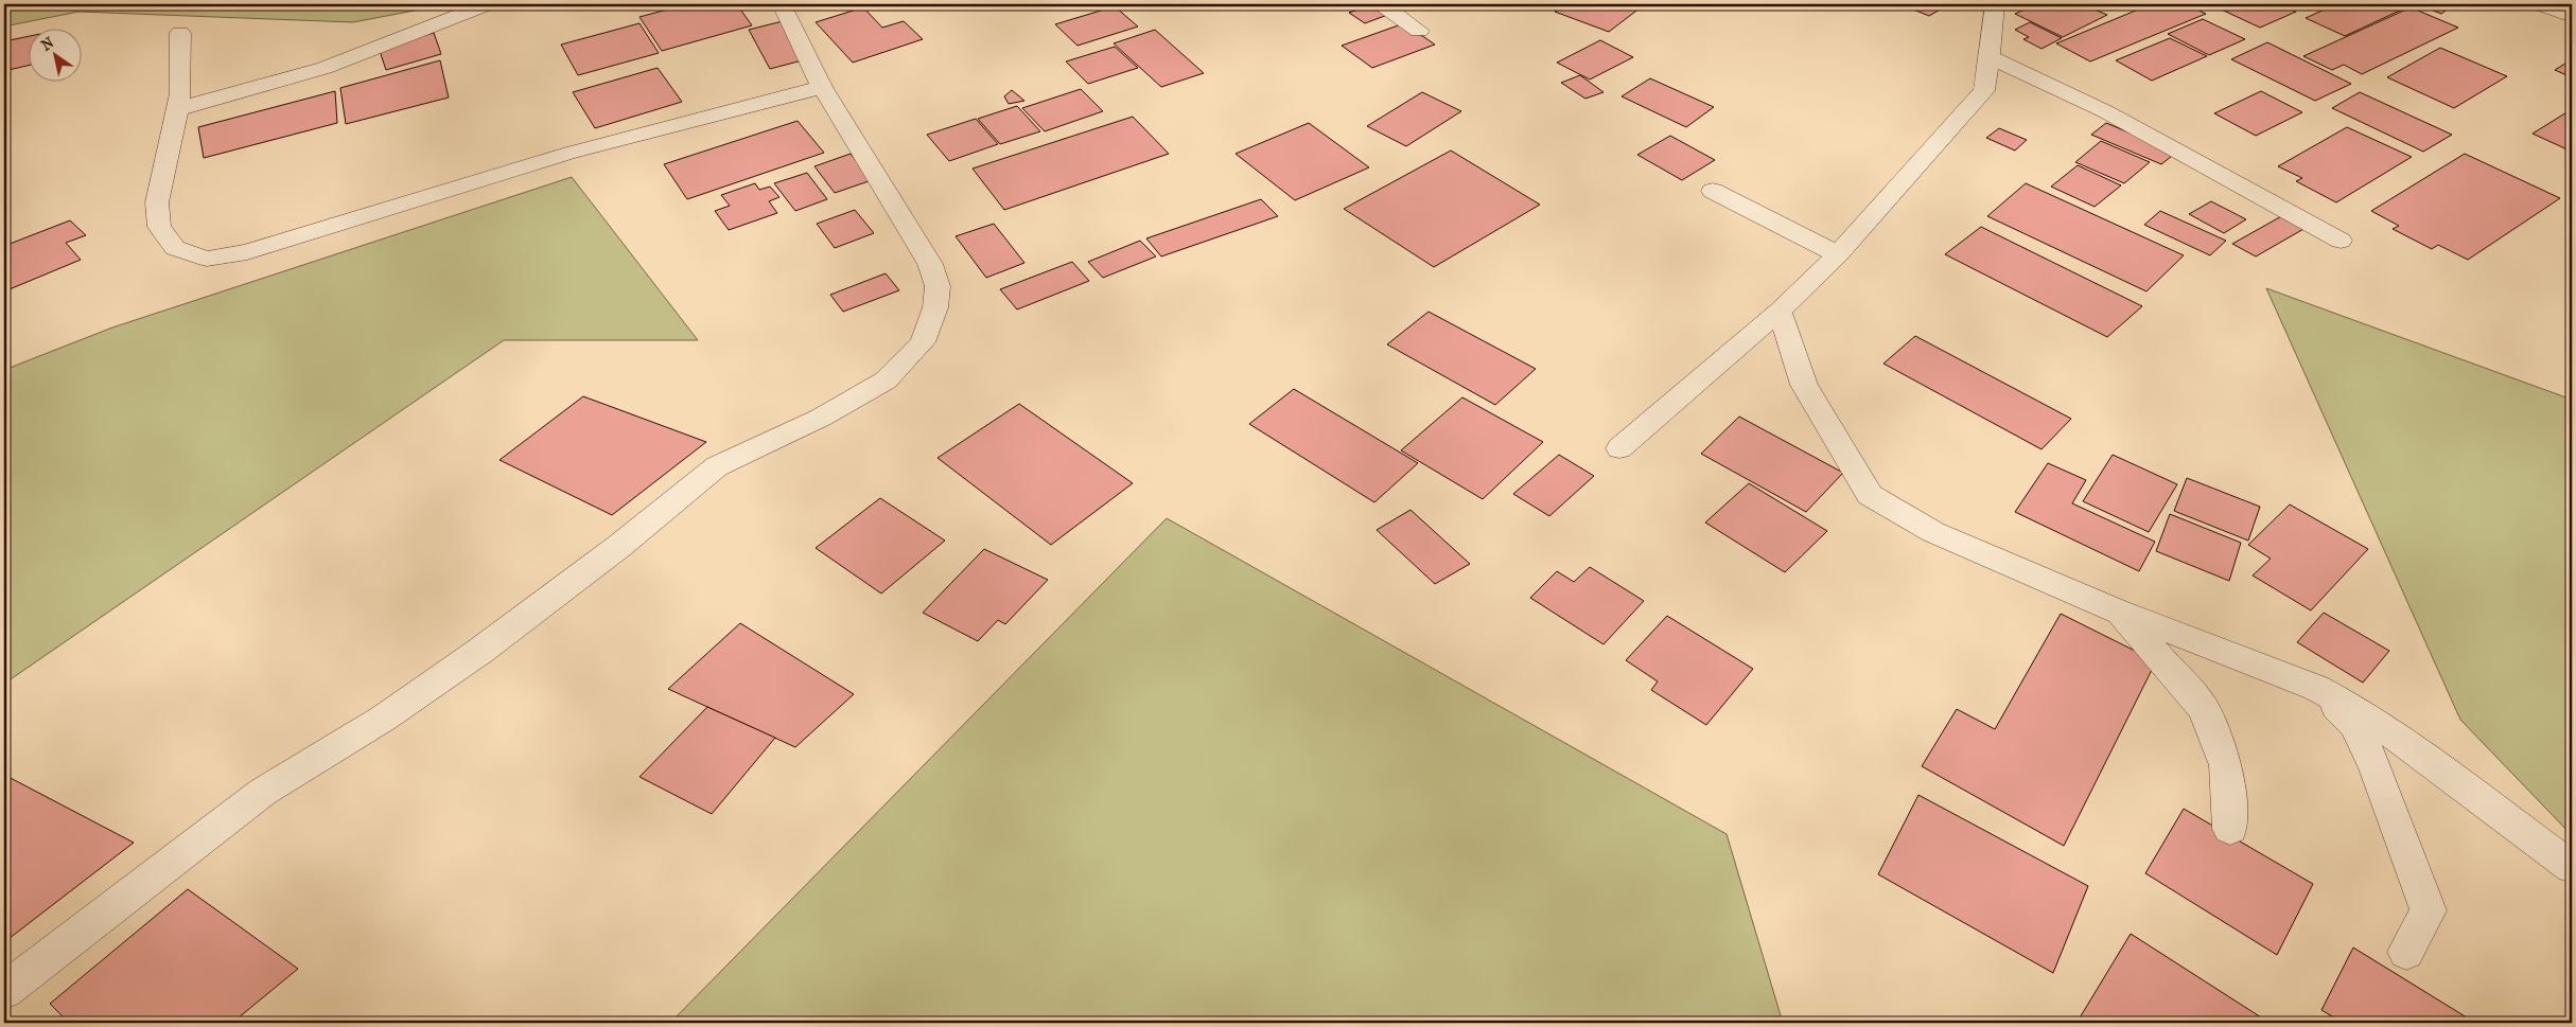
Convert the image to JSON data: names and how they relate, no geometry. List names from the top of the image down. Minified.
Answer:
{"north":"top left"}
